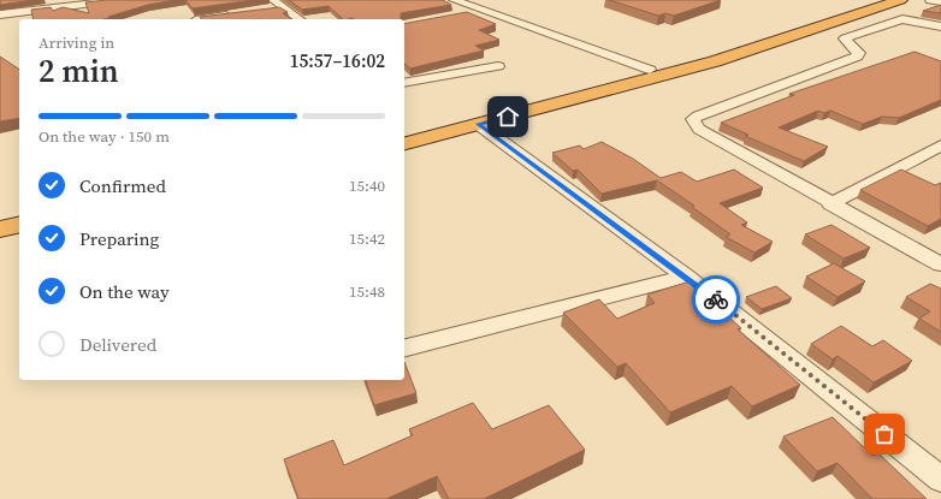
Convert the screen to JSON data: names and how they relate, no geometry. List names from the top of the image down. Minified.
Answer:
{"page":{"heading":["2 min","Arriving in","15:57–16:02"],"bar":"On the way · 150 m","list":[["Confirmed","15:40"],["Preparing","15:42"],["On the way","15:48"],"Delivered"]}}
